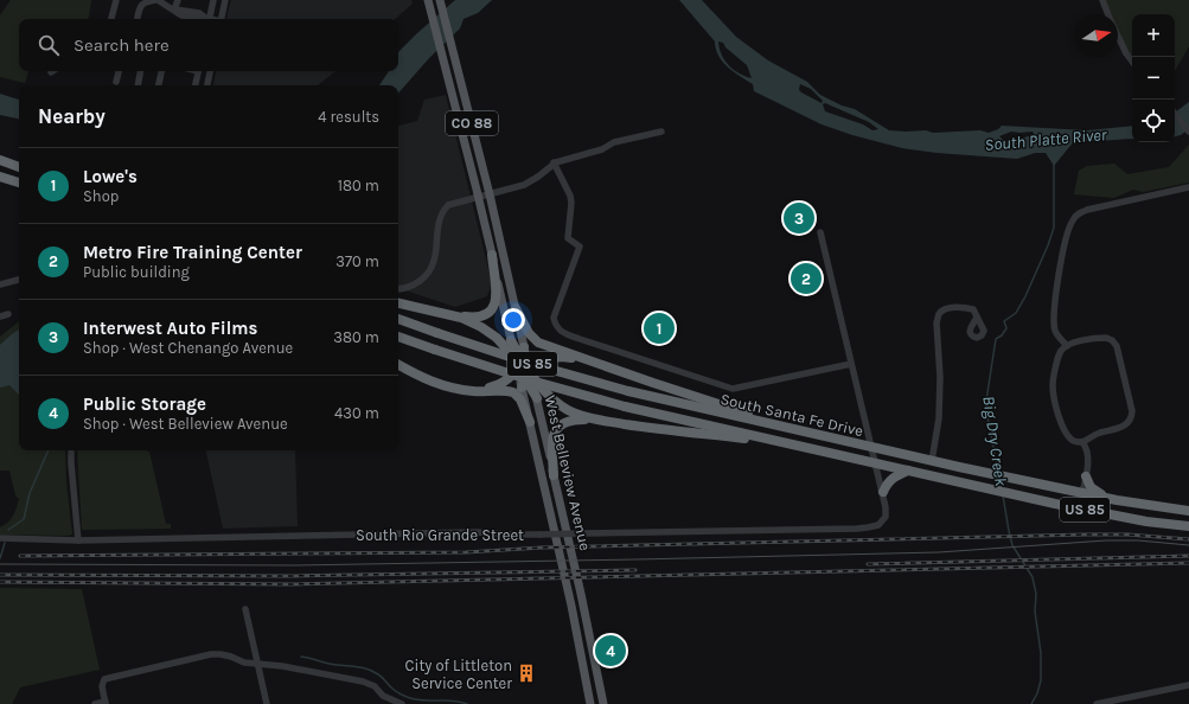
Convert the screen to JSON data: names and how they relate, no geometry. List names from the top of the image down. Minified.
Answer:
{"streets":{"highway":["US 85","South Santa Fe Drive"],"main road":["CO 88","West Belleview Avenue"],"street":["South Rio Grande Street"]},"water":["South Platte River","Big Dry Creek"],"places":{"building":["City of Littleton Service Center"]},"north":"right","page":{"map_buttons":["+","−"],"search":"Search here","heading":["Nearby","4 results"],"list":[{"mark":"1","name":"Lowe's","note":"Shop","value":"180 m"},{"mark":"2","name":"Metro Fire Training Center","note":"Public building","value":"370 m"},{"mark":"3","name":"Interwest Auto Films","note":"Shop · West Chenango Avenue","value":"380 m"},{"mark":"4","name":"Public Storage","note":"Shop · West Belleview Avenue","value":"430 m"}],"pins":["3","2","1","4"]}}
